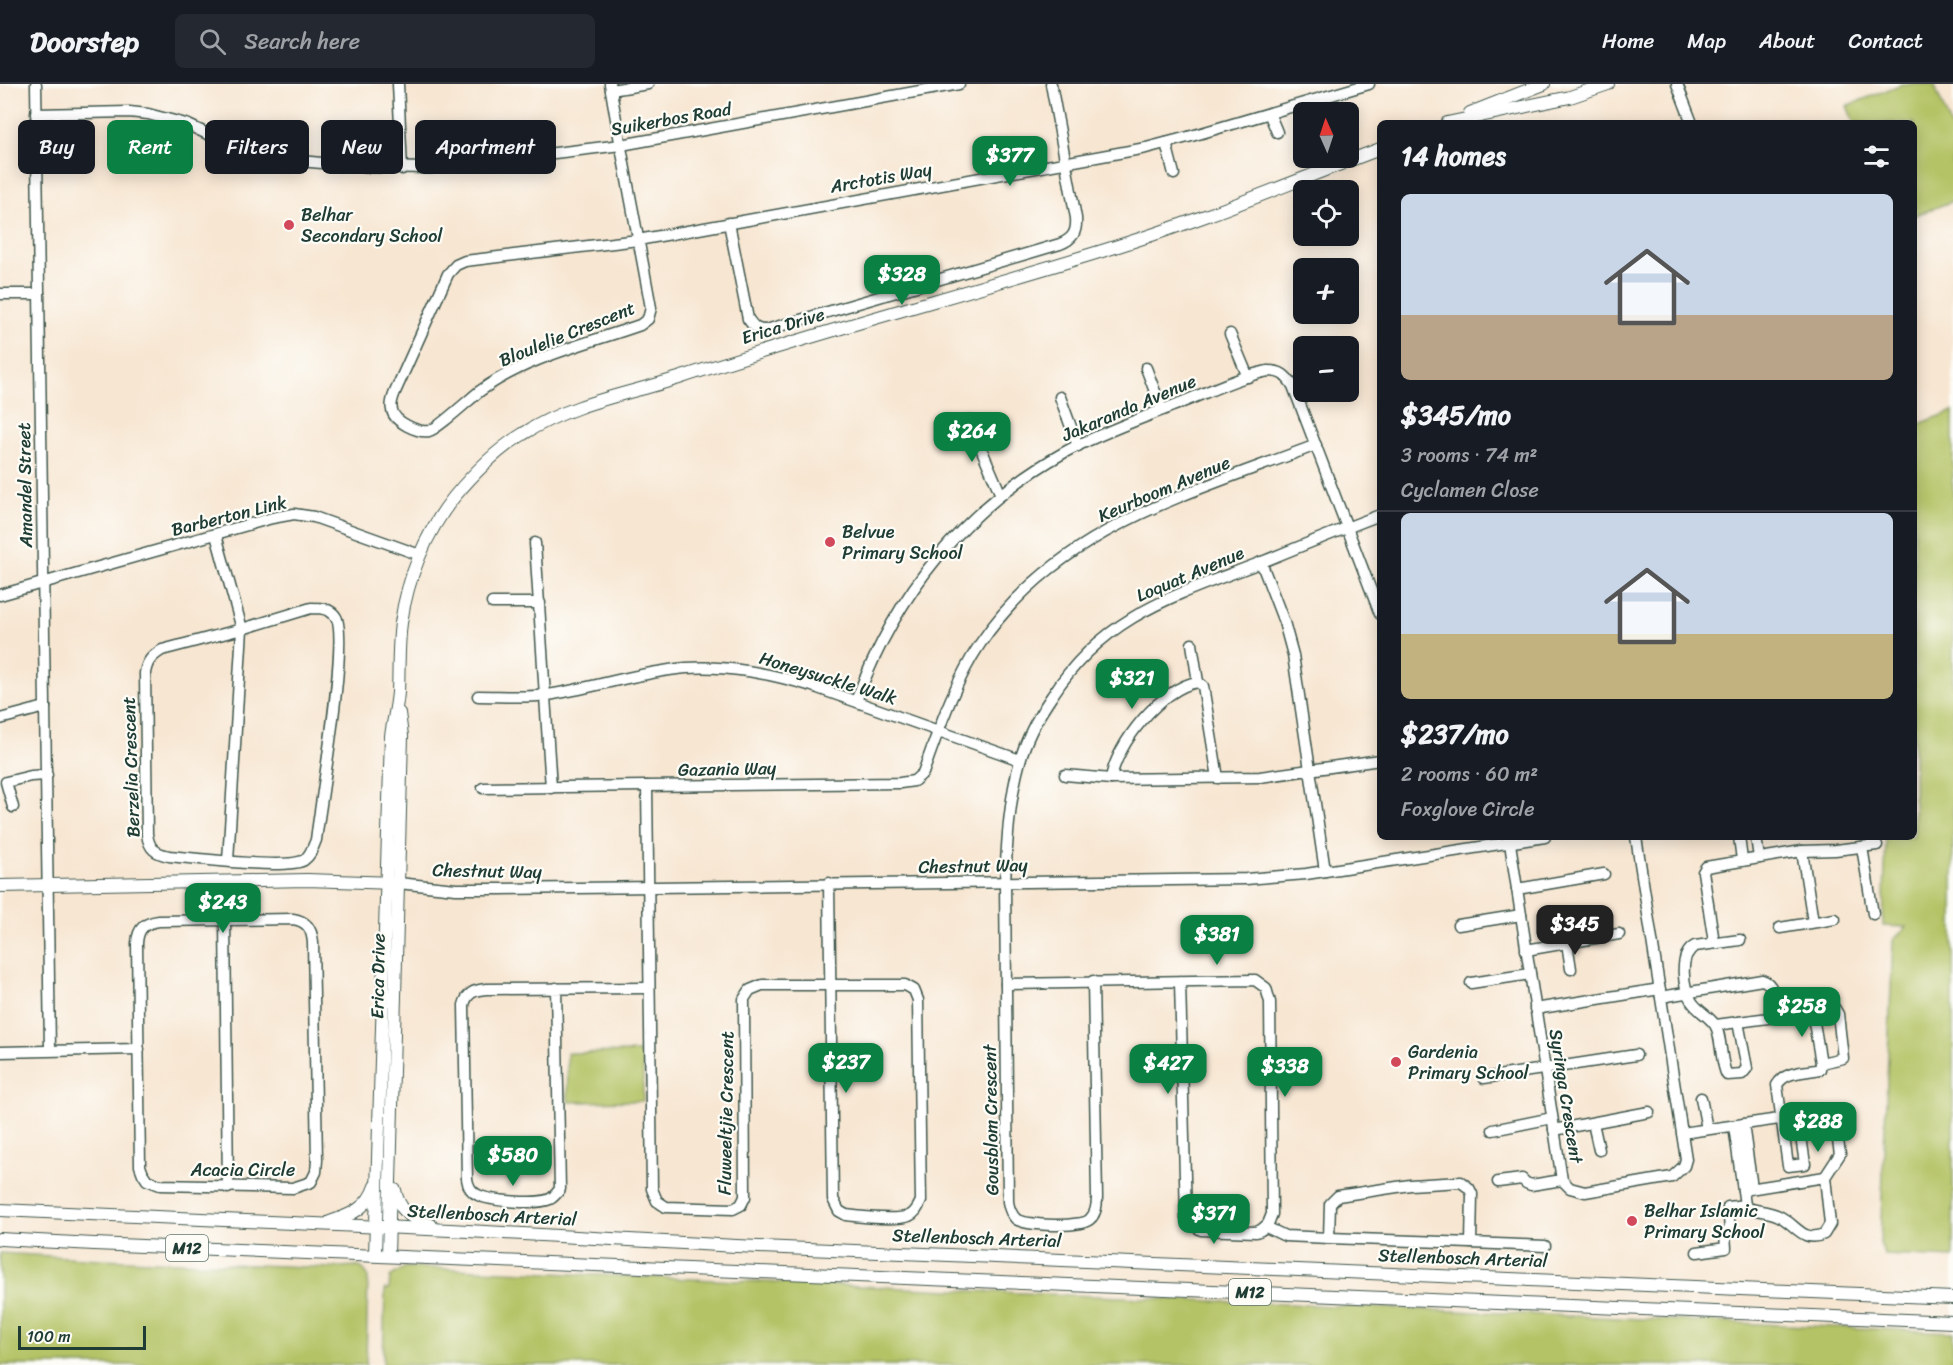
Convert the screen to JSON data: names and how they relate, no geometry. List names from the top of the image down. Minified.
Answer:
{"streets":{"main road":["Erica Drive","Stellenbosch Arterial","M12"],"street":["Suikerbos Road","Arctotis Way","Bloulelie Crescent","Jakaranda Avenue","Amandel Street","Keurboom Avenue","Barberton Link","Loquat Avenue","Honeysuckle Walk","Berzelia Crescent","Gazania Way","Chestnut Way","Syringa Crescent","Fluweeltjie Crescent","Gousblom Crescent","Acacia Circle"]},"crossings":[["Suikerbos Road","Bloulelie Crescent"],["Suikerbos Road","Amandel Street"],["Arctotis Way","Bloulelie Crescent"],["Erica Drive","Barberton Link"],["Erica Drive","Chestnut Way"],["Erica Drive","Stellenbosch Arterial"],["Erica Drive","M12"],["Jakaranda Avenue","Keurboom Avenue"],["Jakaranda Avenue","Honeysuckle Walk"],["Amandel Street","Barberton Link"],["Keurboom Avenue","Honeysuckle Walk"],["Keurboom Avenue","Gazania Way"],["Loquat Avenue","Honeysuckle Walk"],["Loquat Avenue","Chestnut Way"],["Loquat Avenue","Gousblom Crescent"],["Honeysuckle Walk","Gazania Way"],["Gazania Way","Fluweeltjie Crescent"],["Chestnut Way","Syringa Crescent"],["Chestnut Way","Fluweeltjie Crescent"],["Chestnut Way","Gousblom Crescent"]],"places":["Belhar Secondary School","Belvue Primary School","Gardenia Primary School","Belhar Islamic Primary School"],"scale_bar":"100 m","north":"top","page":{"header":"Doorstep","search":"Search here","nav":["Home","Map","About","Contact"],"map_buttons":["+","−"],"chip":["Buy","Rent","Filters","New","Apartment"],"heading":"14 homes","price":["$377","$328","$264","$321","$243","$345","$381","$258","$237","$427","$338","$288","$580","$371"],"list":[{"name":"$345/mo","note":"3 rooms · 74 m² · Cyclamen Close"},{"name":"$237/mo","note":"2 rooms · 60 m² · Foxglove Circle"}],"scale":"100 m"}}
